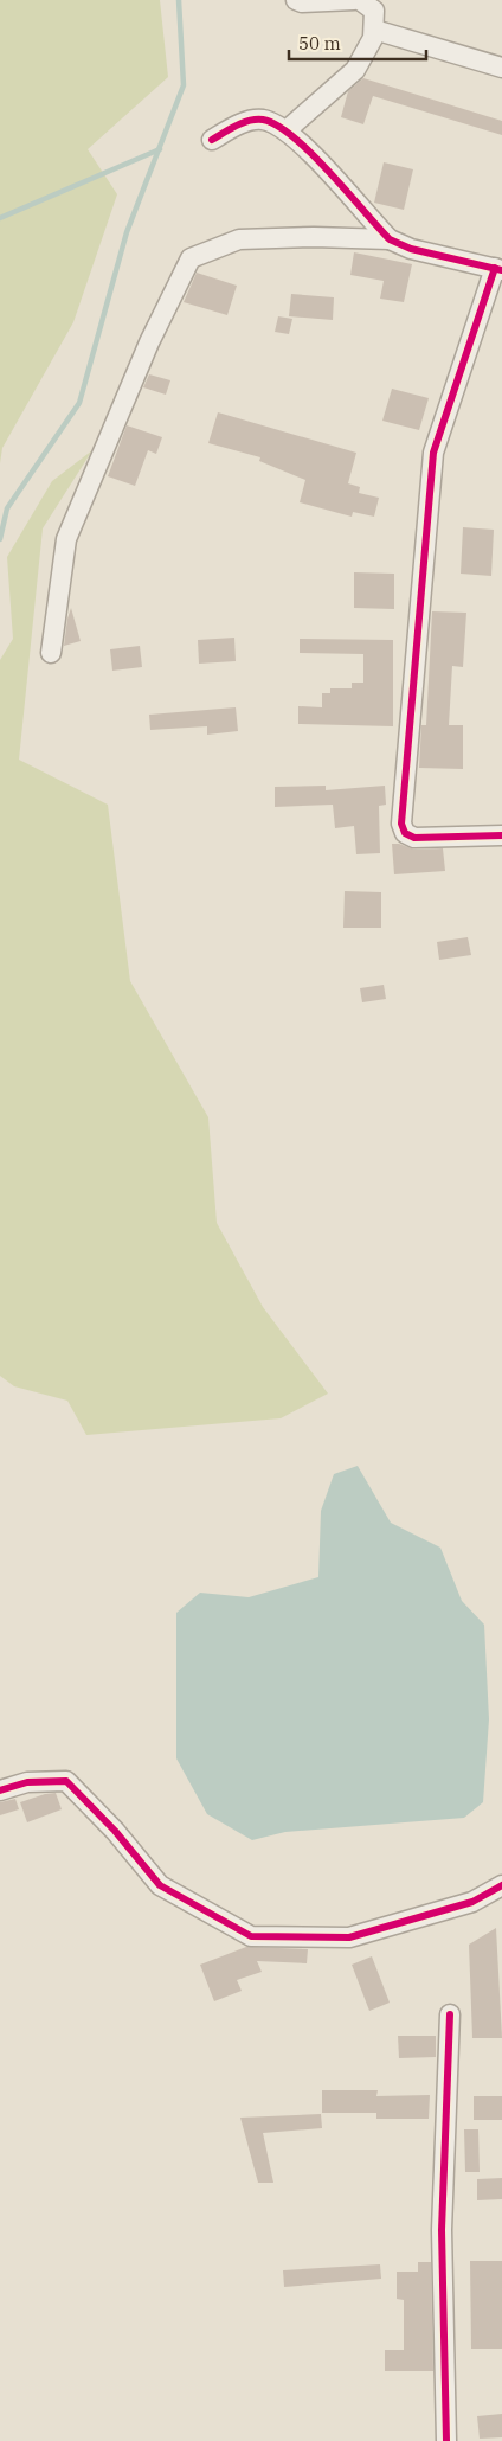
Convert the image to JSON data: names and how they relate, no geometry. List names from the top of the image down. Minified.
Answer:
{"scale_bar":"50 m"}
